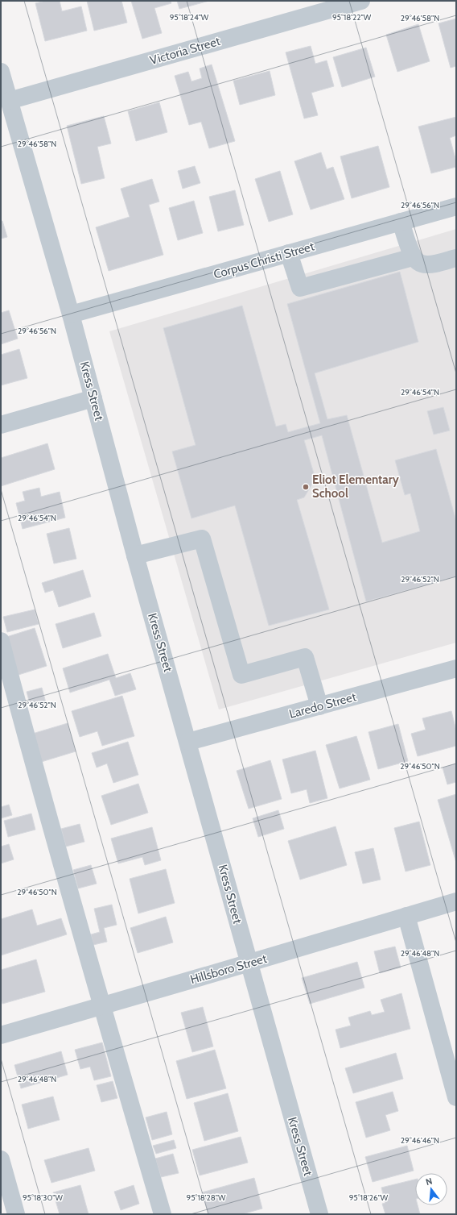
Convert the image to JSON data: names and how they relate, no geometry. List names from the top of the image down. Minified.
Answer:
{"streets":{"street":["Victoria Street","Corpus Christi Street","Kress Street","Laredo Street","Hillsboro Street"]},"crossings":[["Victoria Street","Kress Street"],["Corpus Christi Street","Kress Street"],["Kress Street","Laredo Street"],["Kress Street","Hillsboro Street"]],"places":["Eliot Elementary School"],"north":"top","coordinates":["95°18'24\"W","95°18'22\"W","29°46'58\"N","29°46'56\"N","29°46'54\"N","29°46'52\"N","29°46'50\"N","29°46'48\"N","29°46'46\"N","95°18'30\"W","95°18'28\"W","95°18'26\"W"]}
